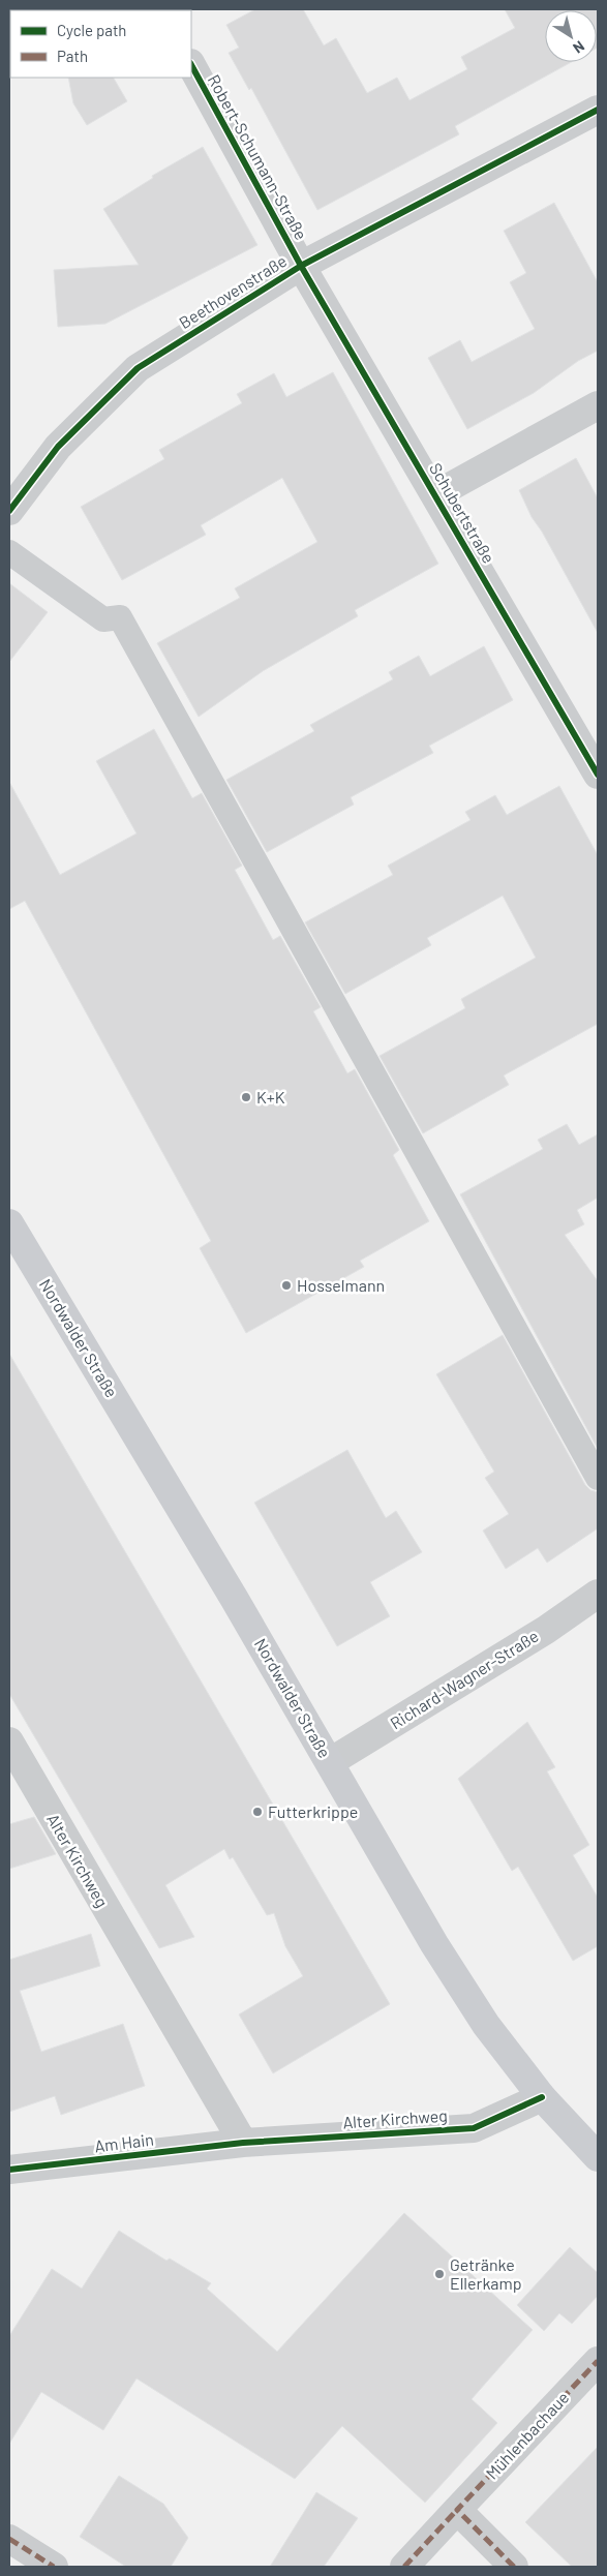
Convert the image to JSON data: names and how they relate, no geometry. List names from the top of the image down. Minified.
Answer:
{"streets":{"main road":["Nordwalder Straße"],"street":["Robert-Schumann-Straße","Beethovenstraße","Schubertstraße","Richard-Wagner-Straße","Alter Kirchweg","Am Hain","Mühlenbachaue"]},"crossings":[["Robert-Schumann-Straße","Beethovenstraße"],["Robert-Schumann-Straße","Schubertstraße"],["Beethovenstraße","Schubertstraße"],["Nordwalder Straße","Richard-Wagner-Straße"],["Nordwalder Straße","Alter Kirchweg"],["Alter Kirchweg","Am Hain"]],"places":["K+K","Hosselmann","Futterkrippe","Getränke Ellerkamp"],"legend":["Cycle path","Path"],"north":"bottom right"}
